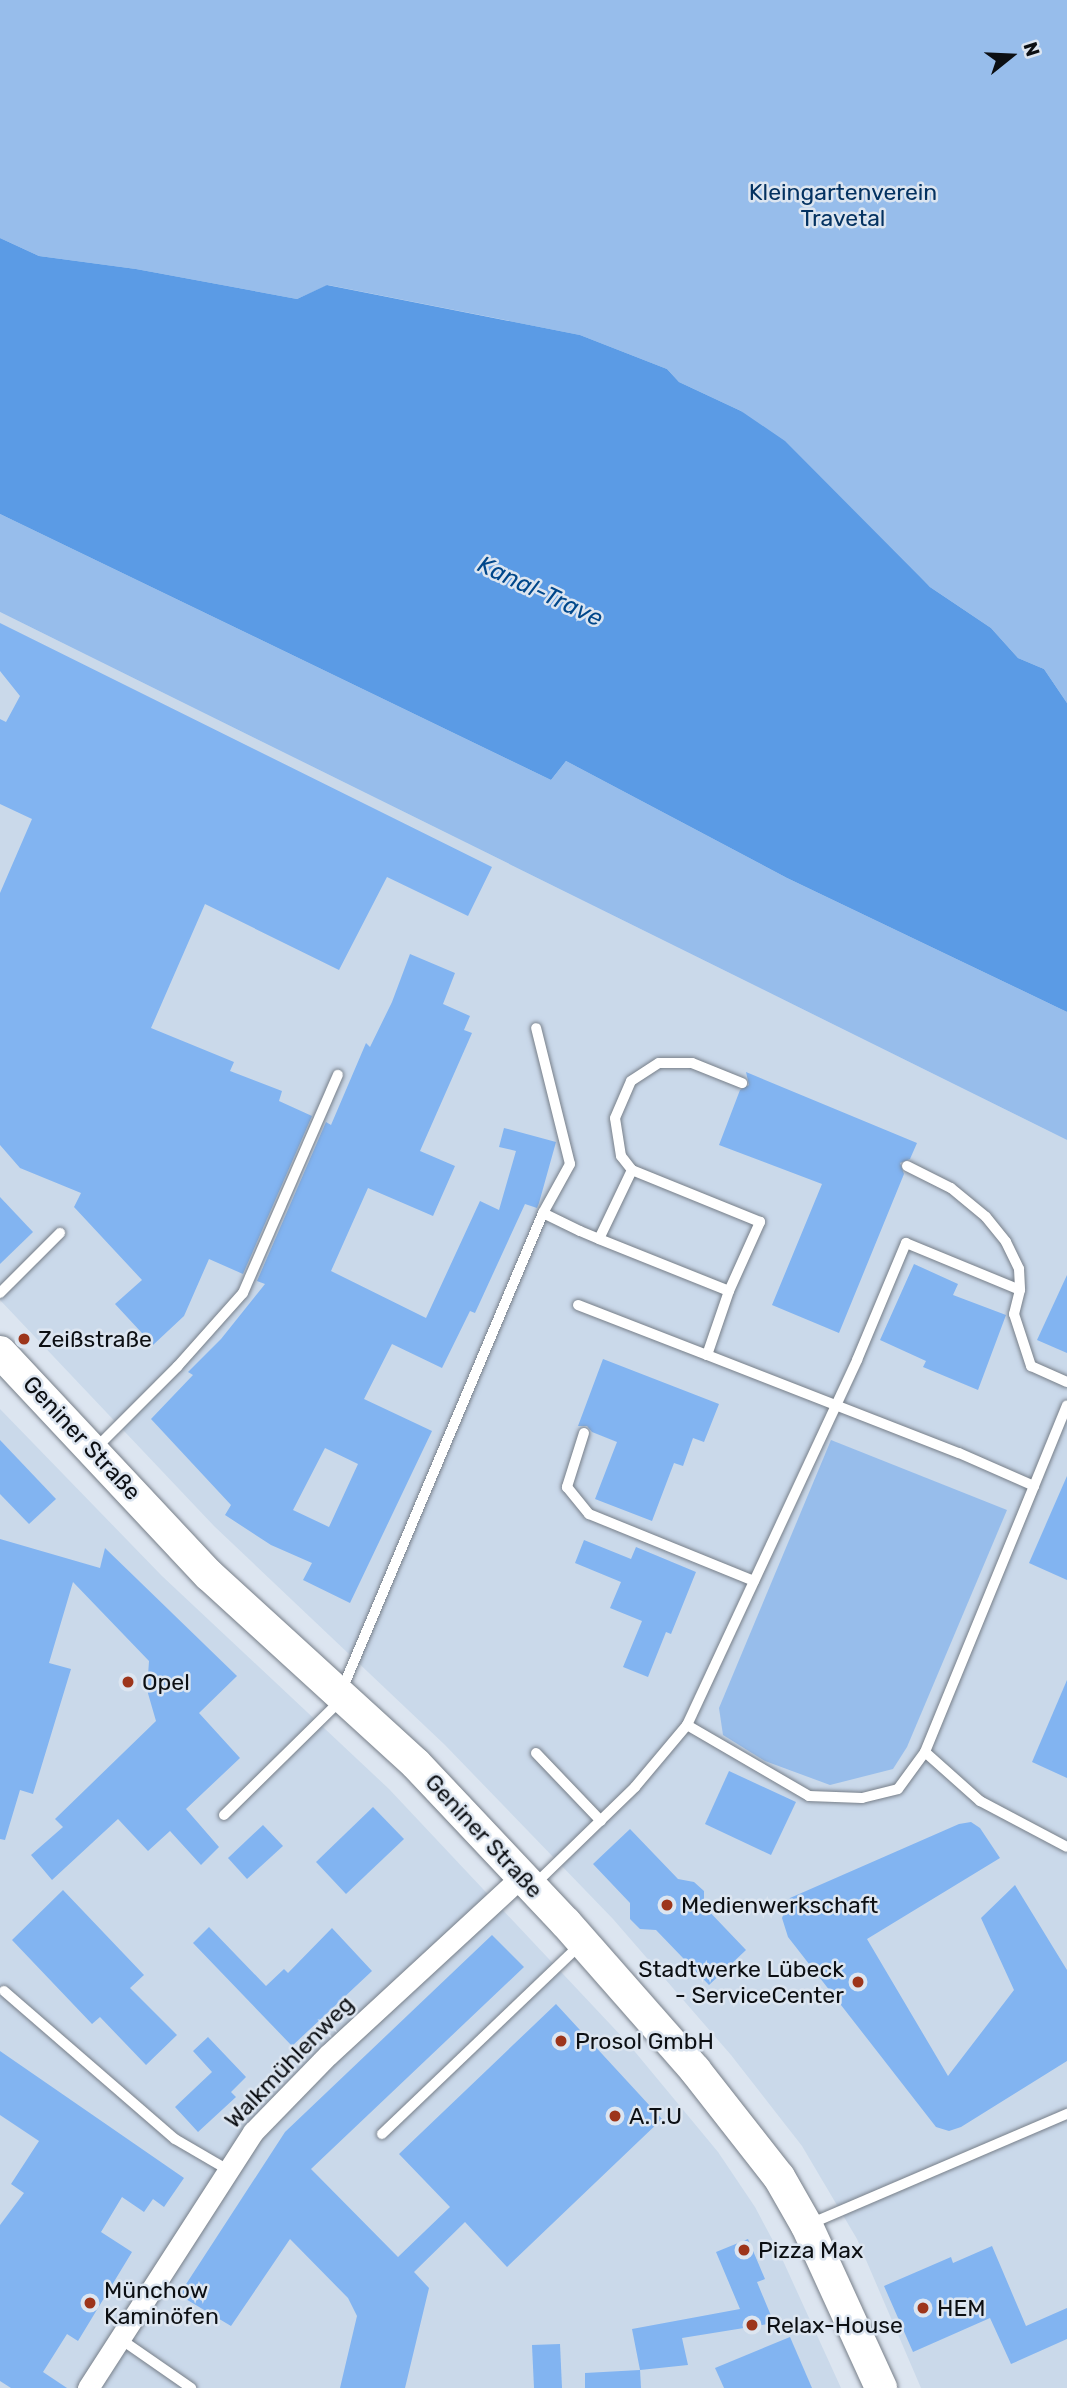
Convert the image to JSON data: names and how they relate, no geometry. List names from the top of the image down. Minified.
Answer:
{"streets":{"main road":["Geniner Straße"],"street":["Walkmühlenweg"]},"crossings":[["Geniner Straße","Walkmühlenweg"]],"water":["Kanal-Trave"],"parks":["Kleingartenverein Travetal"],"places":["Zeißstraße","Opel","Medienwerkschaft","Stadtwerke Lübeck - ServiceCenter","Prosol GmbH","A.T.U","Pizza Max","Münchow Kaminöfen","HEM","Relax-House"],"north":"right"}
